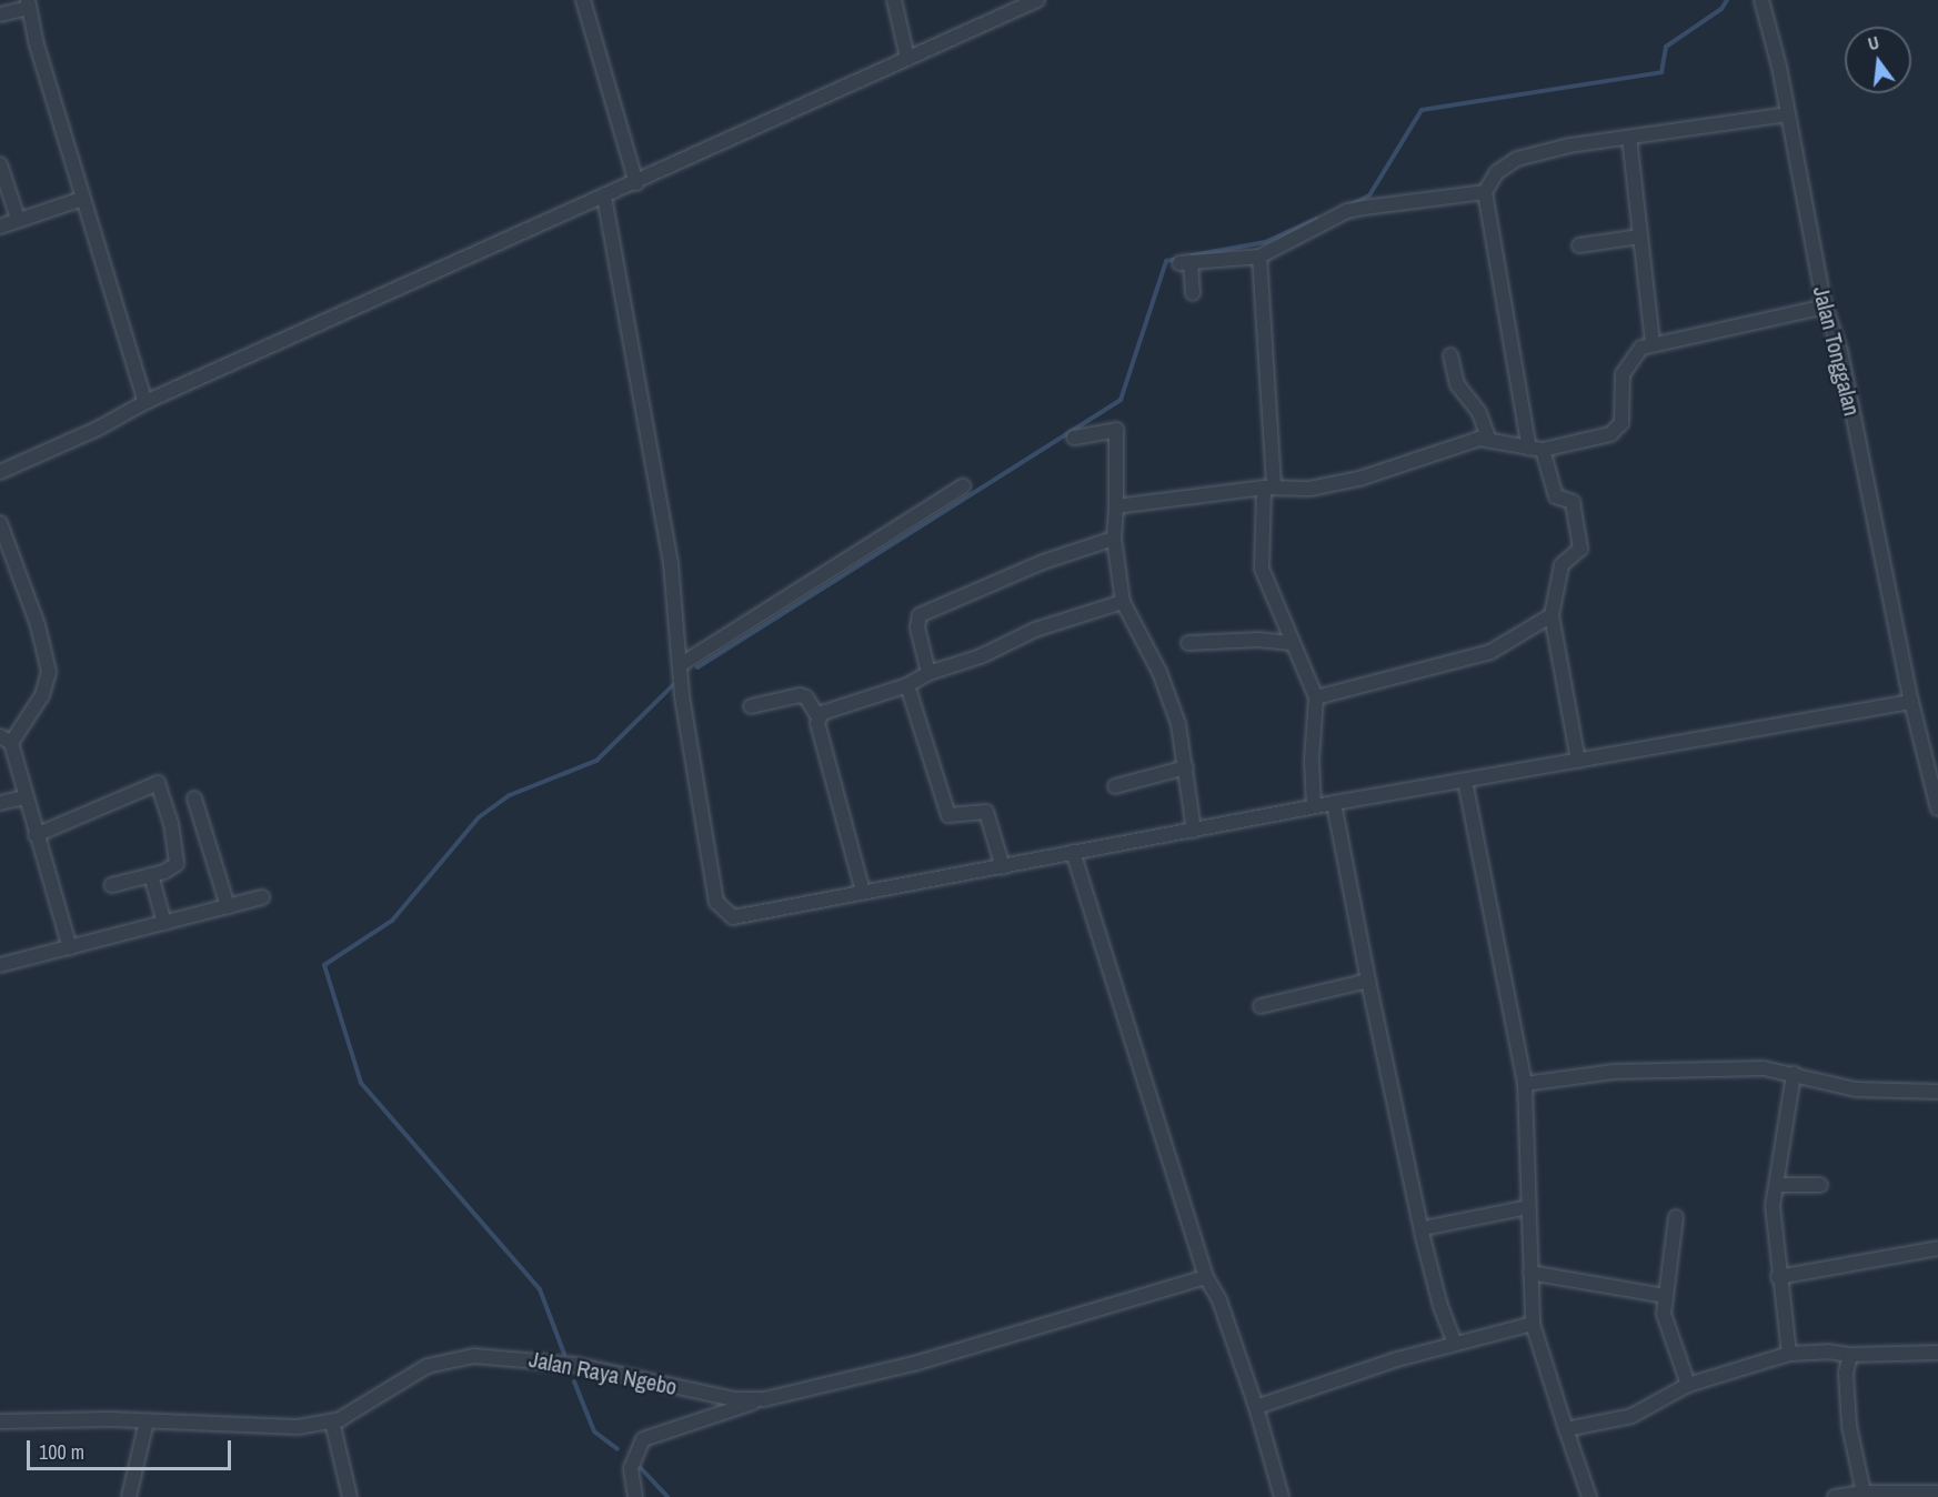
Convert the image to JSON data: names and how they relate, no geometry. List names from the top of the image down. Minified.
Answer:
{"streets":{"street":["Jalan Tonggalan","Jalan Raya Ngebo"]},"scale_bar":"100 m","north":"top"}
